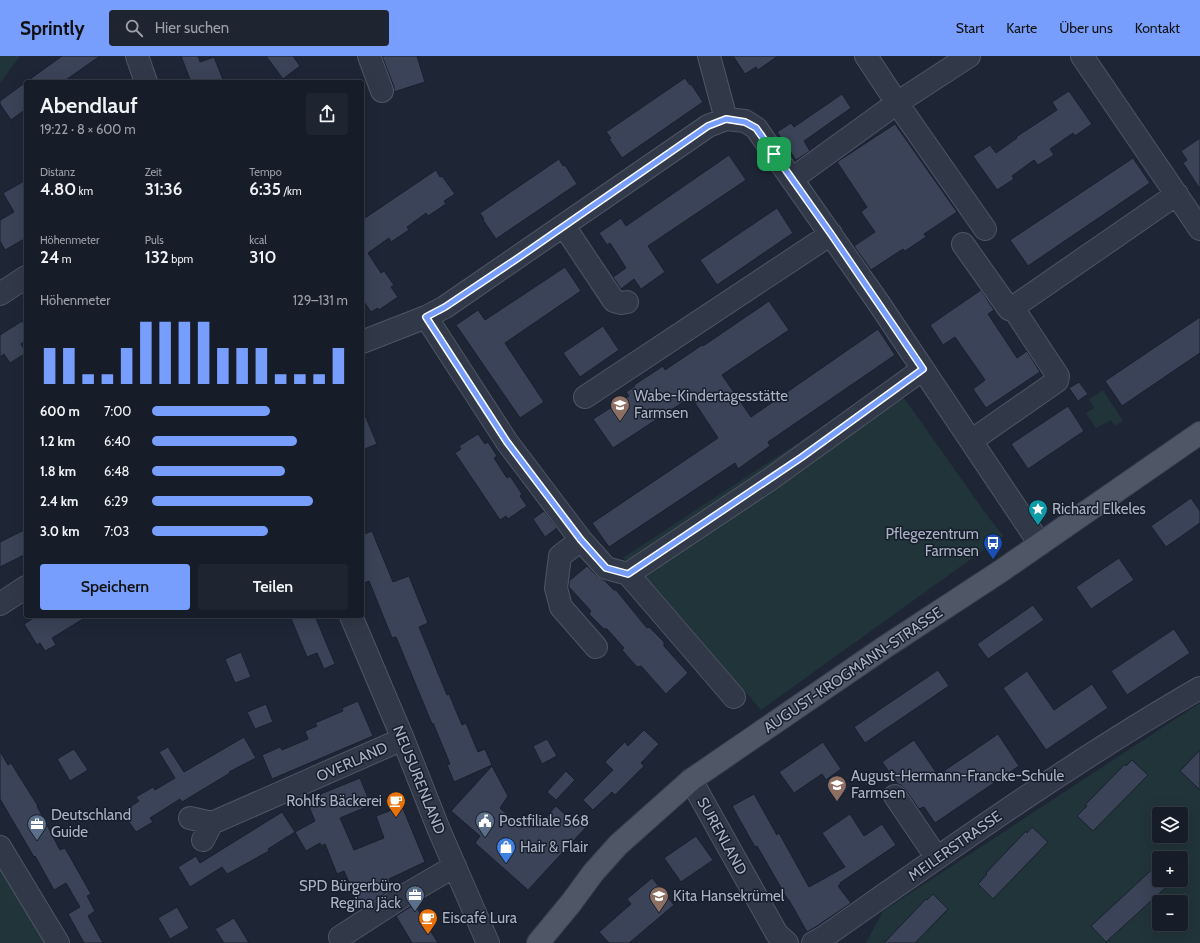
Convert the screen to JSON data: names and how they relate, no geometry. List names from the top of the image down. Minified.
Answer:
{"streets":{"main road":["AUGUST-KROGMANN-STRASSE"],"street":["OVERLAND","NEUSURENLAND","SURENLAND","MEILERSTRASSE"]},"crossings":[["AUGUST-KROGMANN-STRASSE","SURENLAND"],["OVERLAND","NEUSURENLAND"]],"places":{"school or university":["Wabe-Kindertagesstätte Farmsen","August-Hermann-Francke-Schule Farmsen","Kita Hansekrümel"],"place":["Richard Elkeles"],"bus stop":["Pflegezentrum Farmsen"],"cafe":["Rohlfs Bäckerei","Eiscafé Lura"],"public building":["Postfiliale 568"],"office":["Deutschland Guide","SPD Bürgerbüro Regina Jäck"],"shop":["Hair & Flair"]},"page":{"header":"Sprintly","search":"Hier suchen","nav":["Start","Karte","Über uns","Kontakt"],"heading":["Abendlauf","19:22 · 8 × 600 m"],"stats":[["Distanz","4.80 km"],["Zeit","31:36"],["Tempo","6:35 /km"],["Höhenmeter","24 m"],["Puls","132 bpm"],["kcal","310"]],"chart":["Höhenmeter","129–131 m"],"list":[{"name":"600 m","note":"7:00"},{"name":"1.2 km","note":"6:40"},{"name":"1.8 km","note":"6:48"},{"name":"2.4 km","note":"6:29"},{"name":"3.0 km","note":"7:03"}],"buttons":["Speichern","Teilen"],"map_buttons":["+","−"]}}
